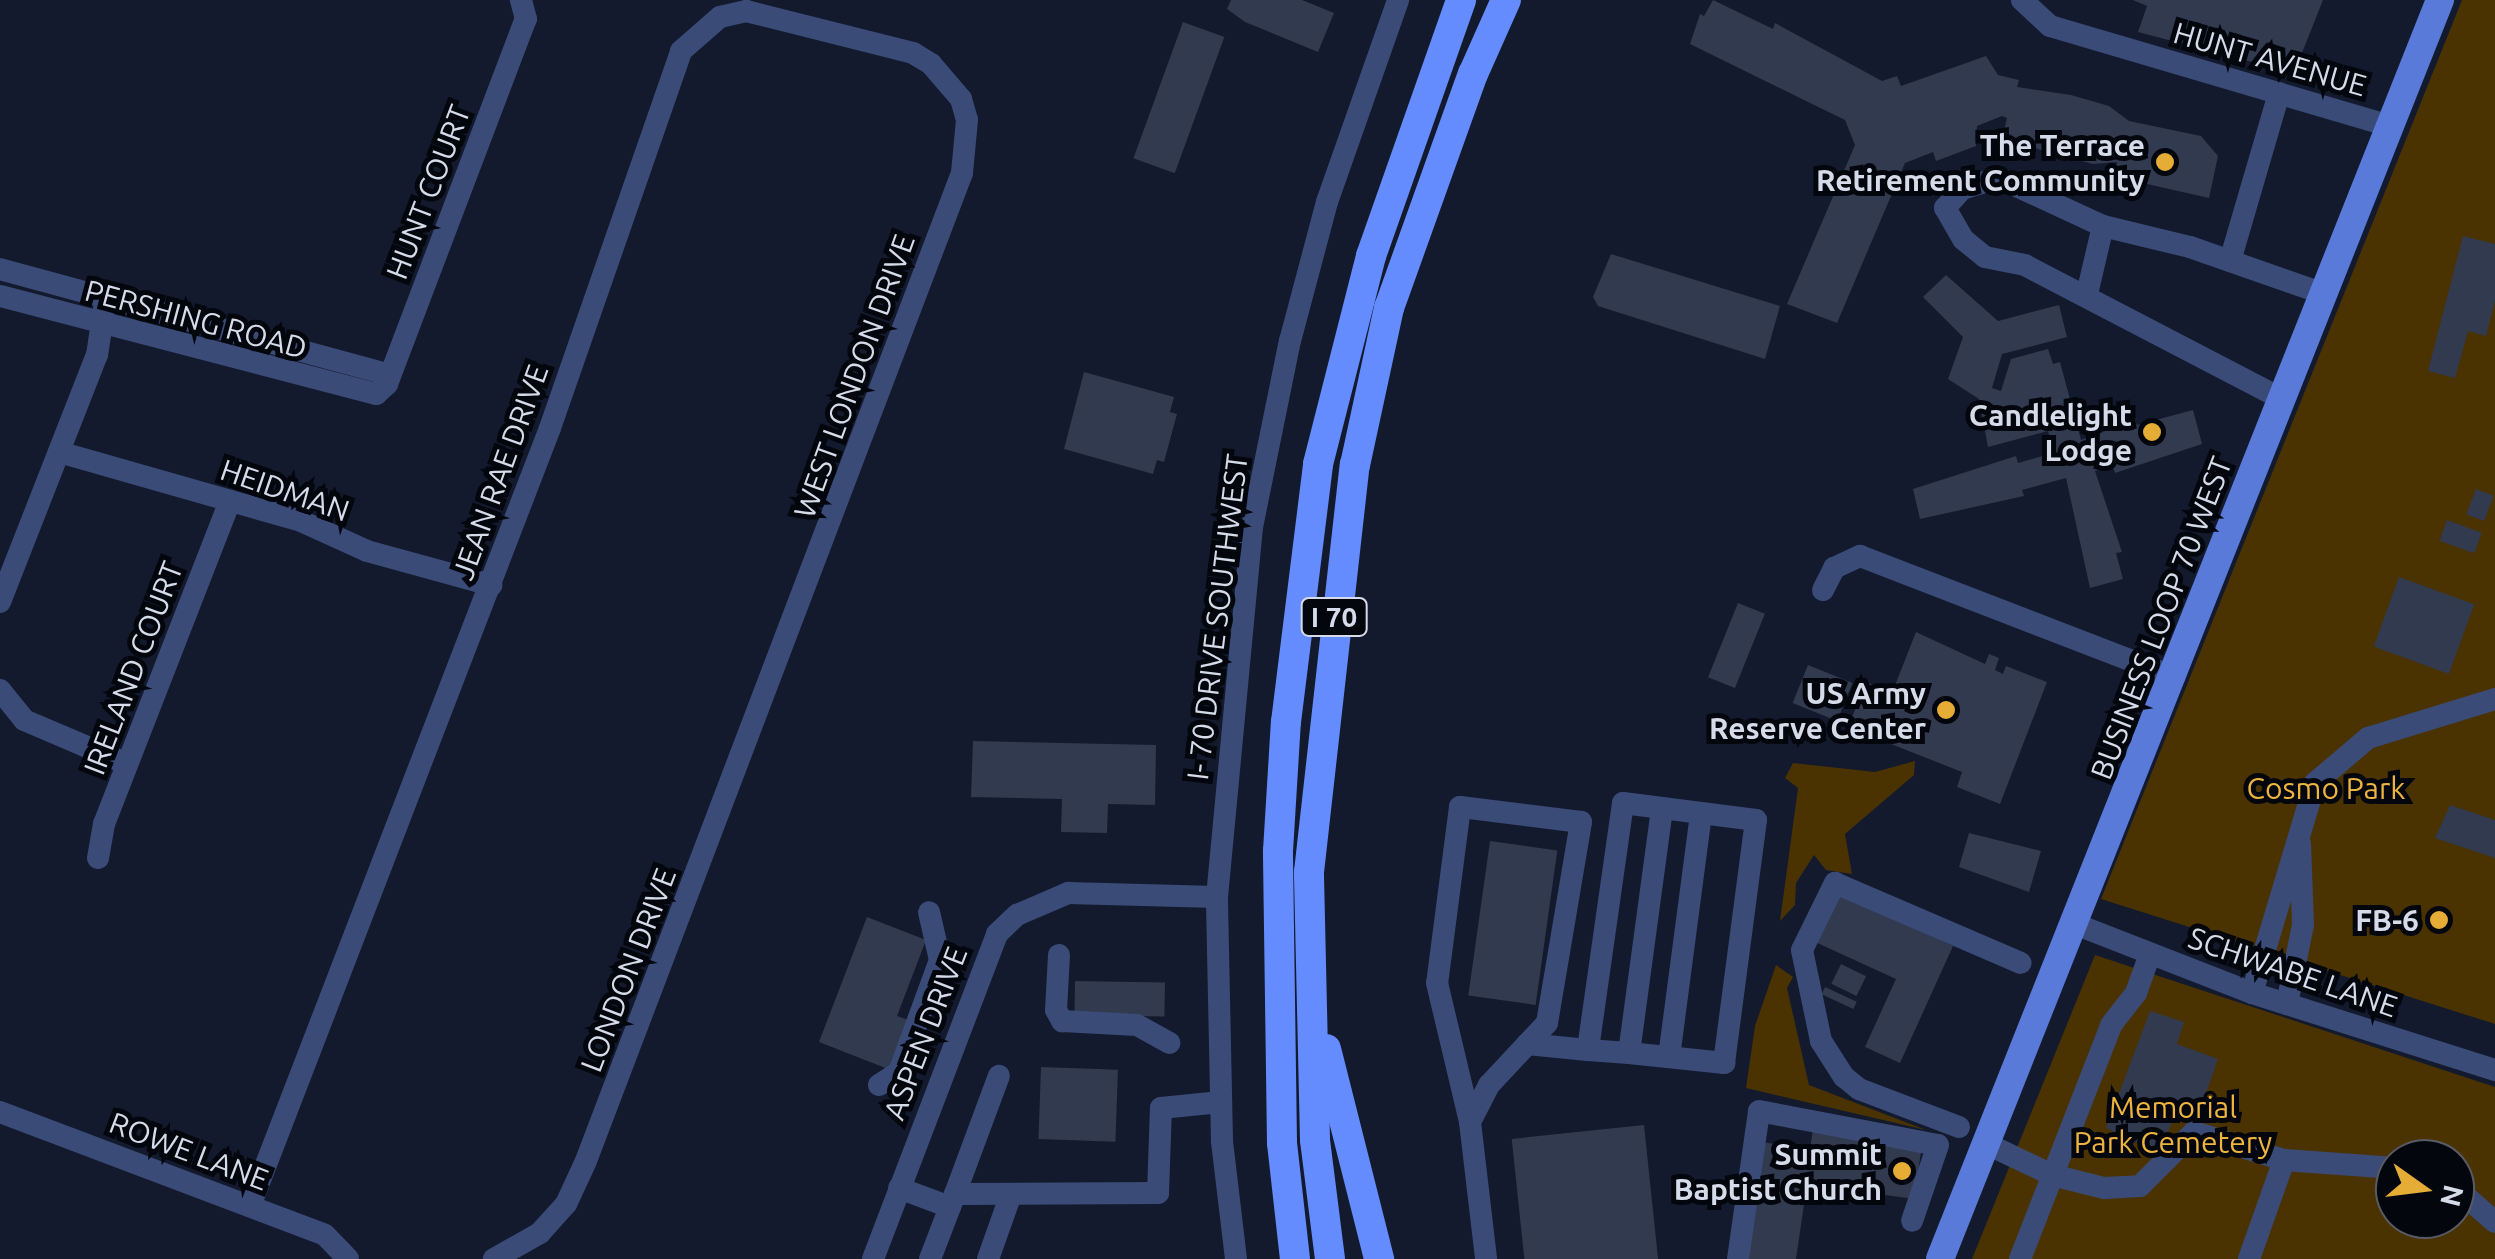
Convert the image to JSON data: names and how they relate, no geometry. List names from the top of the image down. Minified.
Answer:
{"streets":{"highway":["I 70"],"main road":["BUSINESS LOOP 70 WEST"],"street":["HUNT AVENUE","HUNT COURT","PERSHING ROAD","WEST LONDON DRIVE","JEAN RAE DRIVE","HEIDMAN","I- 70 DRIVE SOUTHWEST","IRELAND COURT","LONDON DRIVE","SCHWABE LANE","ASPEN DRIVE","ROWE LANE"]},"crossings":[["HUNT AVENUE","BUSINESS LOOP 70 WEST"],["HUNT COURT","PERSHING ROAD"],["WEST LONDON DRIVE","JEAN RAE DRIVE"],["WEST LONDON DRIVE","LONDON DRIVE"],["JEAN RAE DRIVE","HEIDMAN"],["JEAN RAE DRIVE","ROWE LANE"],["HEIDMAN","IRELAND COURT"],["I- 70 DRIVE SOUTHWEST","ASPEN DRIVE"],["BUSINESS LOOP 70 WEST","SCHWABE LANE"]],"parks":["Cosmo Park","Memorial Park Cemetery"],"places":["The Terrace Retirement Community","Candlelight Lodge","US Army Reserve Center","FB-6","Summit Baptist Church"],"north":"right"}
